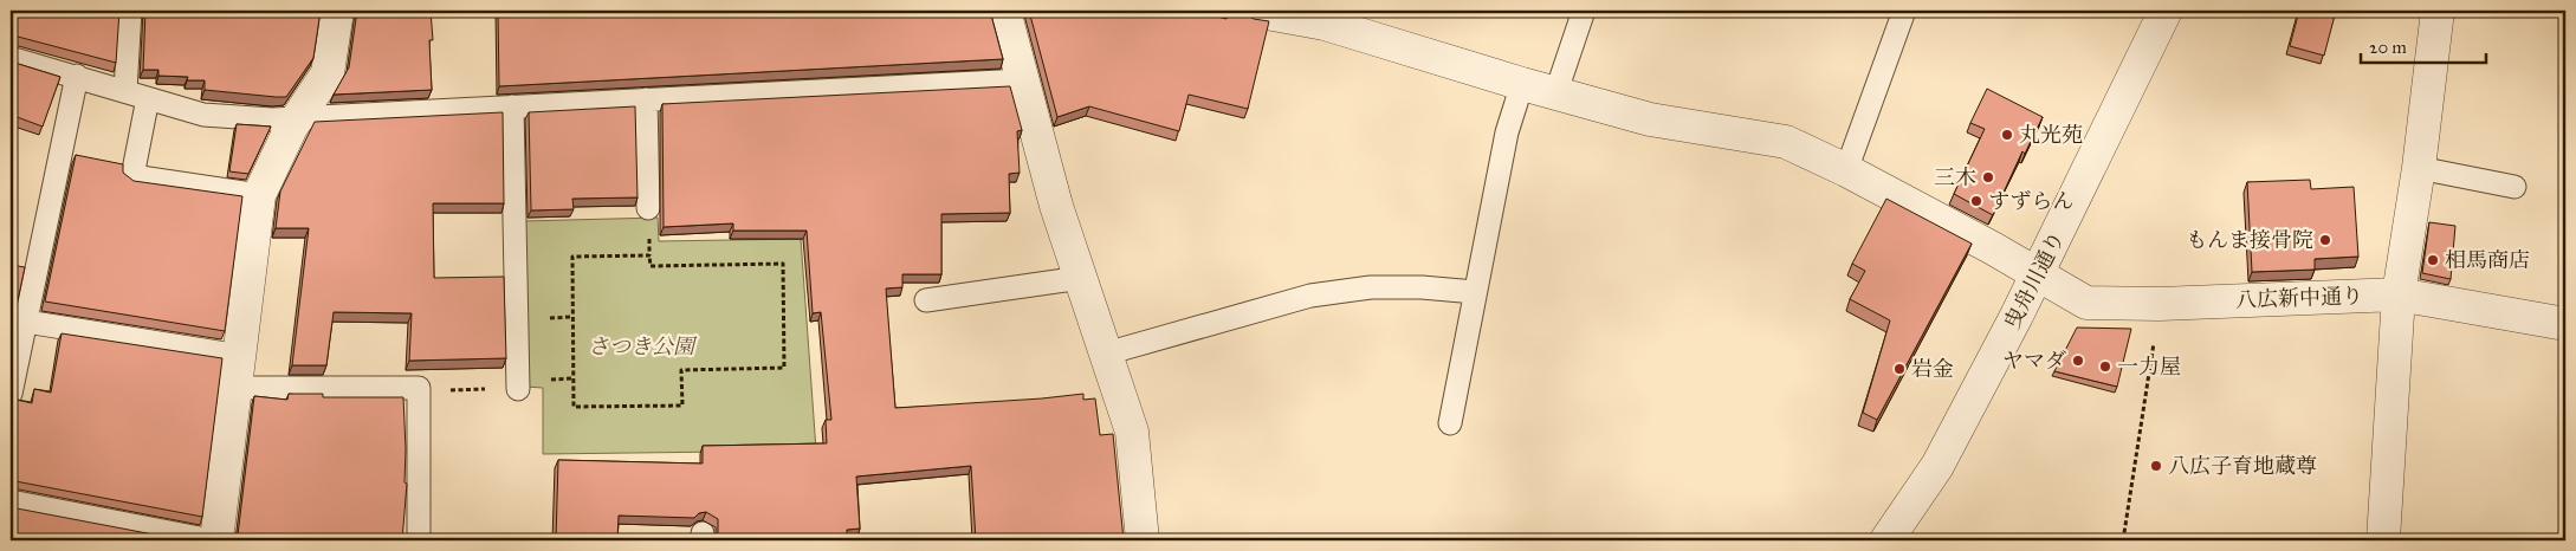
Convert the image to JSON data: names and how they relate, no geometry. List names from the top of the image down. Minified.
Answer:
{"streets":{"street":["曳舟川通り","八広新中通り"]},"crossings":[["曳舟川通り","八広新中通り"]],"parks":["さつき公園"],"places":["丸光苑","三木","すずらん","もんま接骨院","相馬商店","ヤマダ","一力屋","岩金","八広子育地蔵尊"],"scale_bar":"20 m"}
